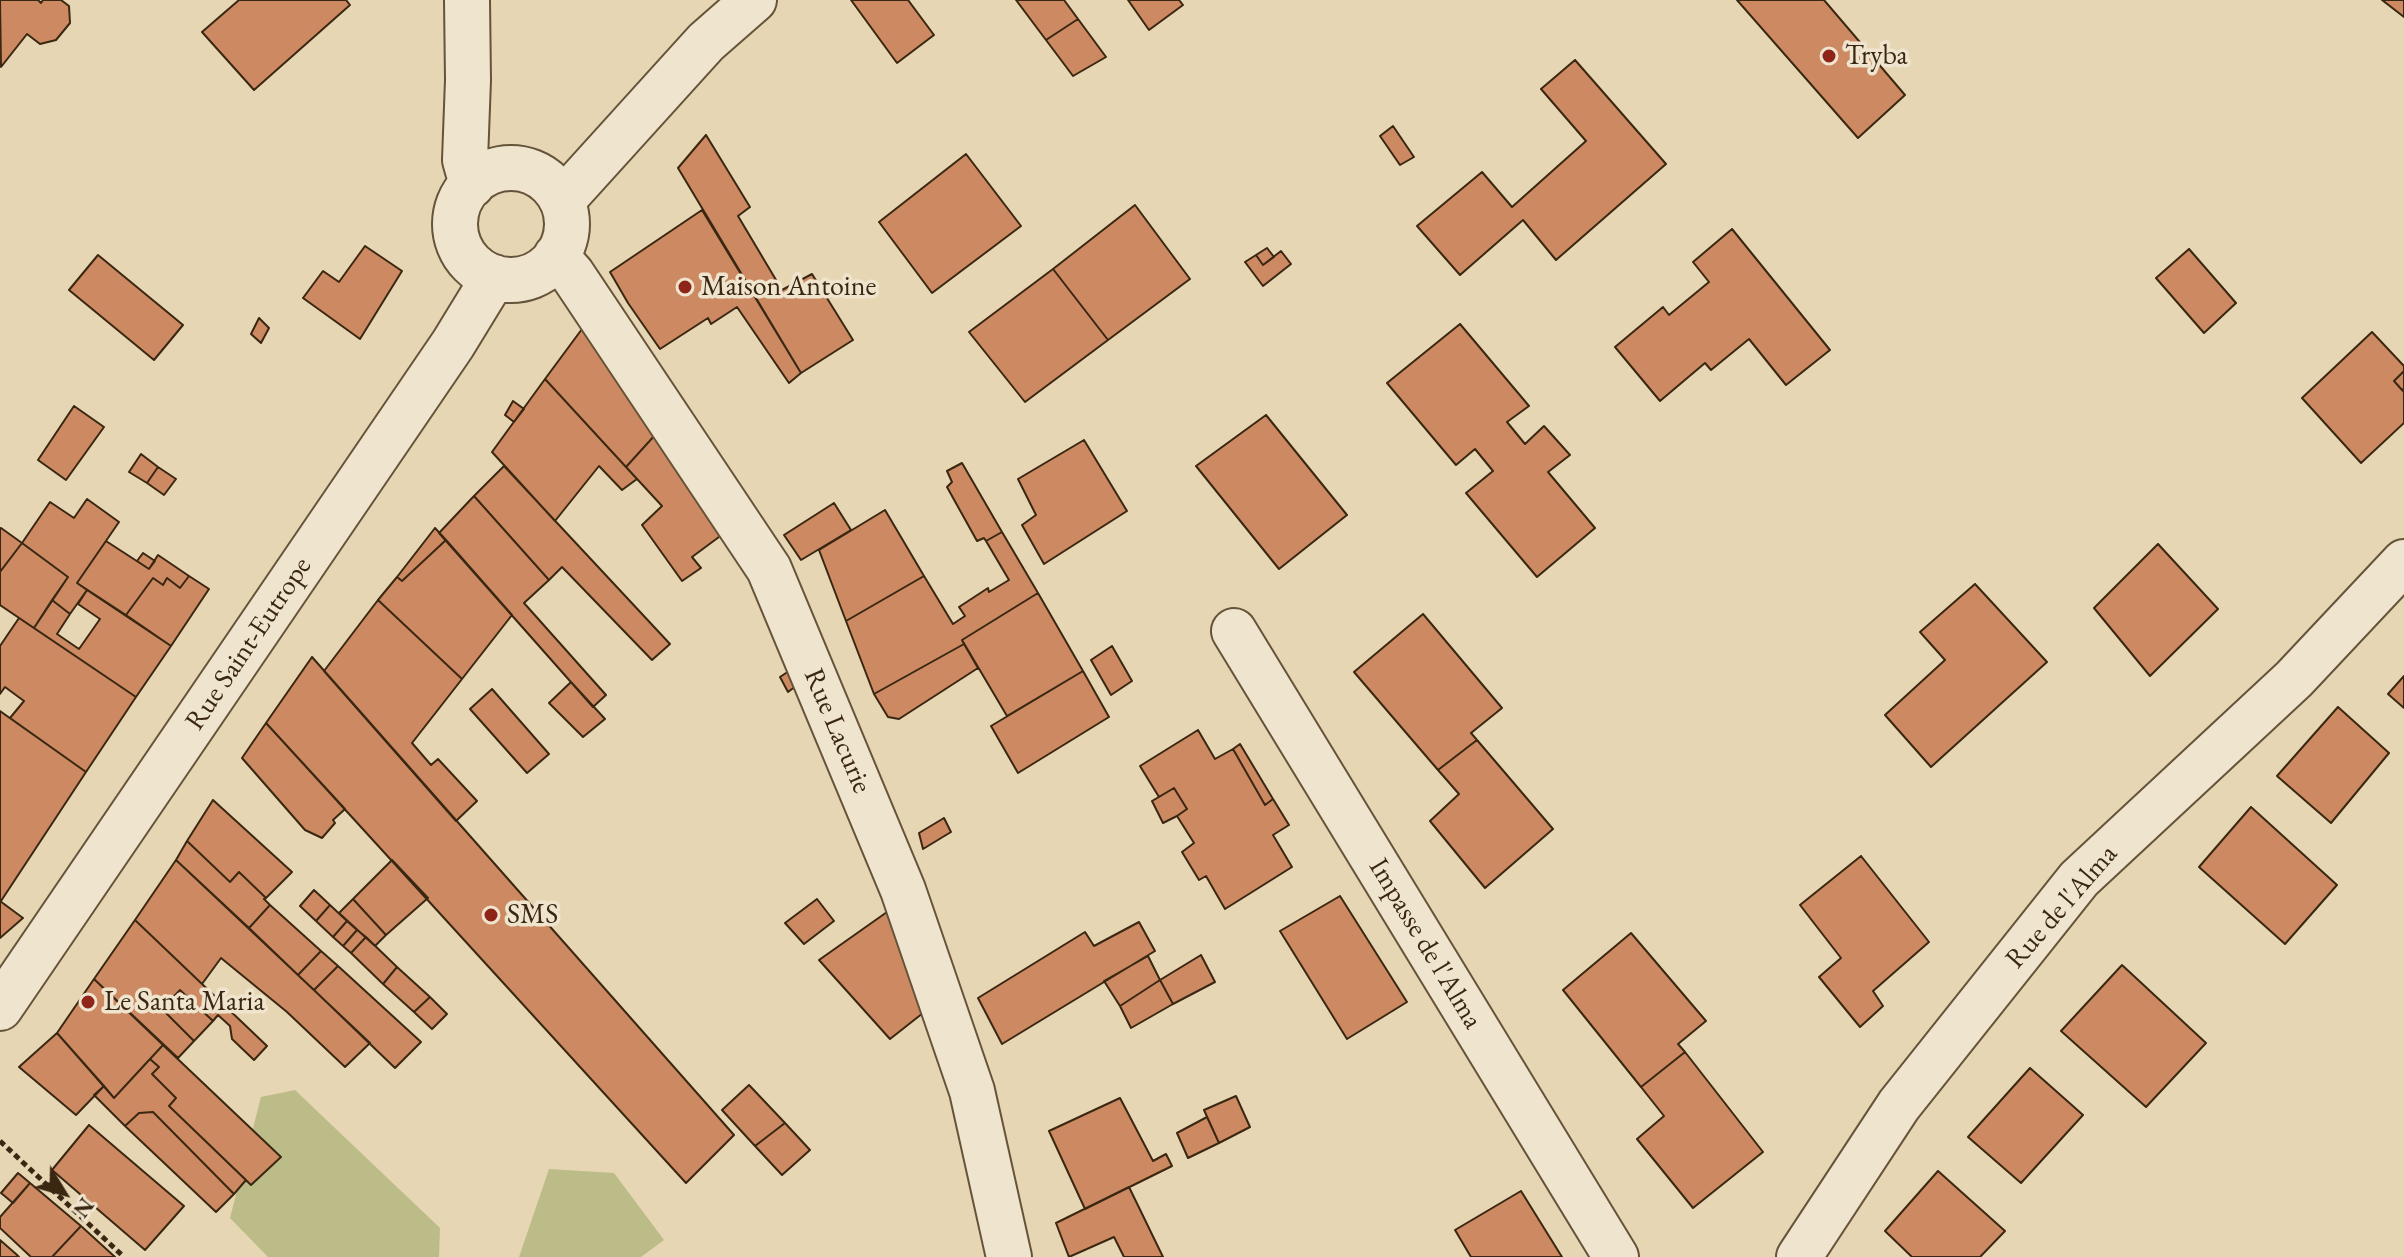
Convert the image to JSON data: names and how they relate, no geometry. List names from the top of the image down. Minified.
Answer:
{"streets":{"street":["Rue Saint-Eutrope","Rue Lacurie","Rue de l'Alma","Impasse de l'Alma"]},"crossings":[["Rue Saint-Eutrope","Rue Lacurie"]],"places":["Tryba","Maison Antoine","SMS","Le Santa Maria"],"north":"bottom right"}
